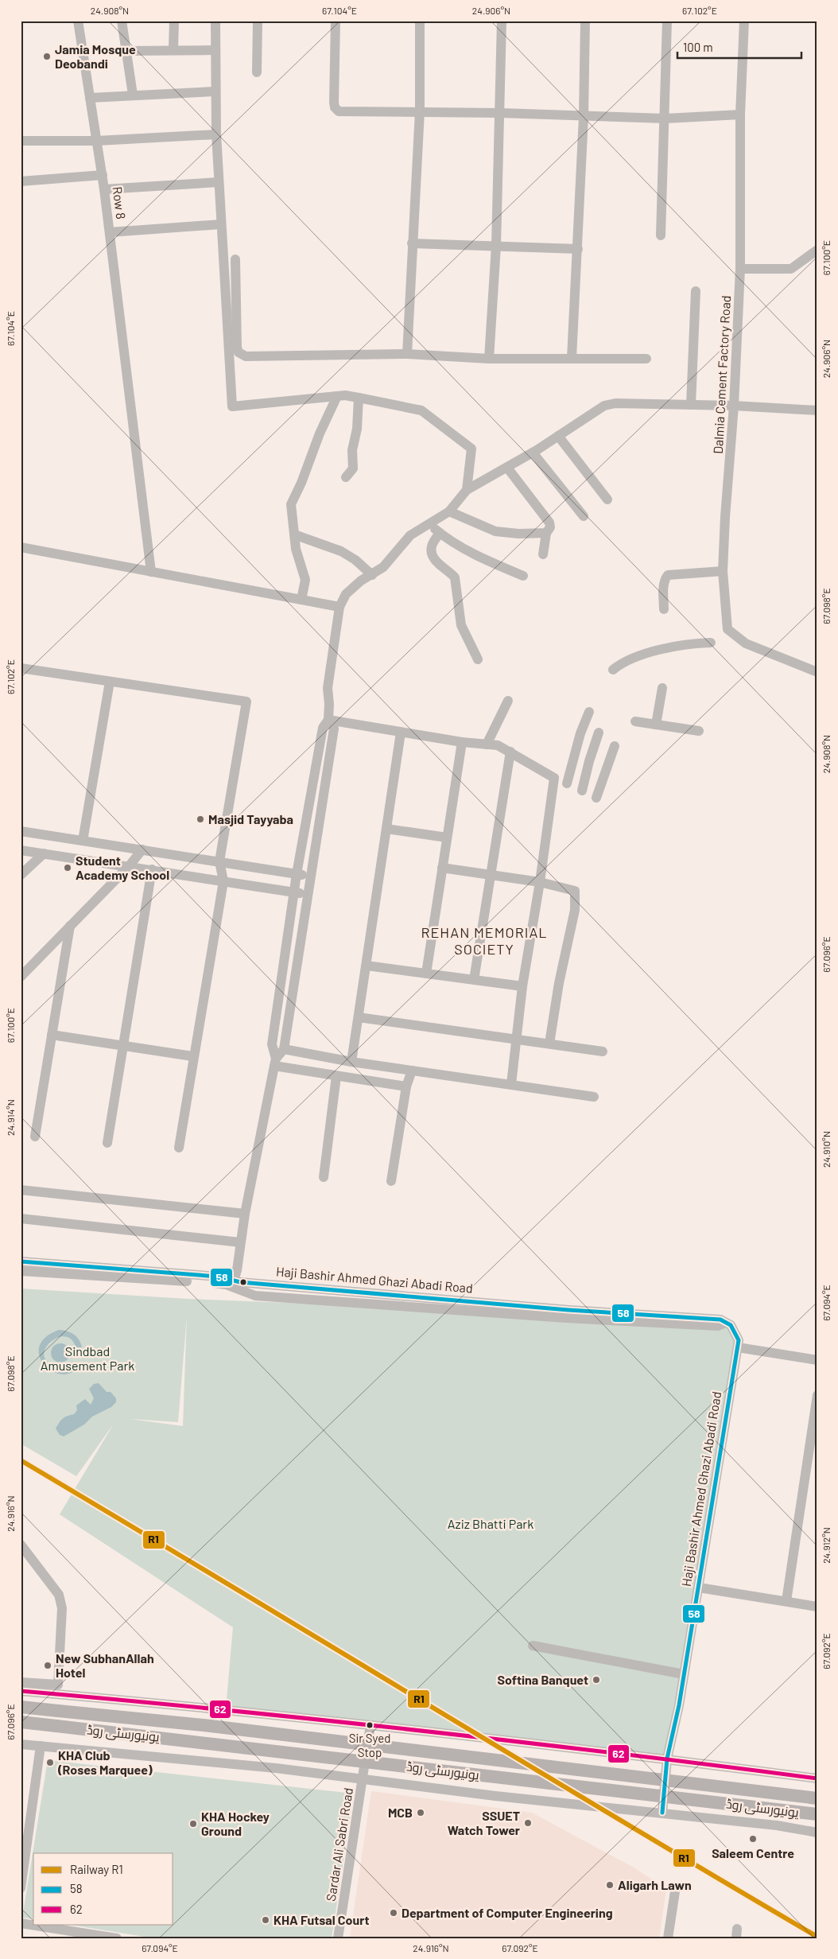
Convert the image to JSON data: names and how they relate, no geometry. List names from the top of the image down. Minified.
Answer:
{"streets":{"main road":["یونیورسٹی روڈ"],"street":["Row 8","Dalmia Cement Factory Road","Haji Bashir Ahmed Ghazi Abadi Road","Sardar Ali Sabri Road"]},"districts":["REHAN MEMORIAL SOCIETY"],"parks":["Sindbad Amusement Park","Aziz Bhatti Park"],"places":["Jamia Mosque Deobandi","Masjid Tayyaba","Student Academy School","New SubhanAllah Hotel","Softina Banquet","Sir Syed Stop","KHA Club (Roses Marquee)","MCB","SSUET Watch Tower","KHA Hockey Ground","Saleem Centre","Aligarh Lawn","Department of Computer Engineering","KHA Futsal Court"],"lines":["transit line 58","rail line R1","transit line 62"],"legend":["Railway R1","58","62"],"scale_bar":"100 m","coordinates":["24.908°N","67.104°E","24.906°N","67.102°E","67.100°E","67.098°E","67.096°E","24.914°N","24.910°N","67.094°E","24.916°N","24.912°N","67.092°E"]}
